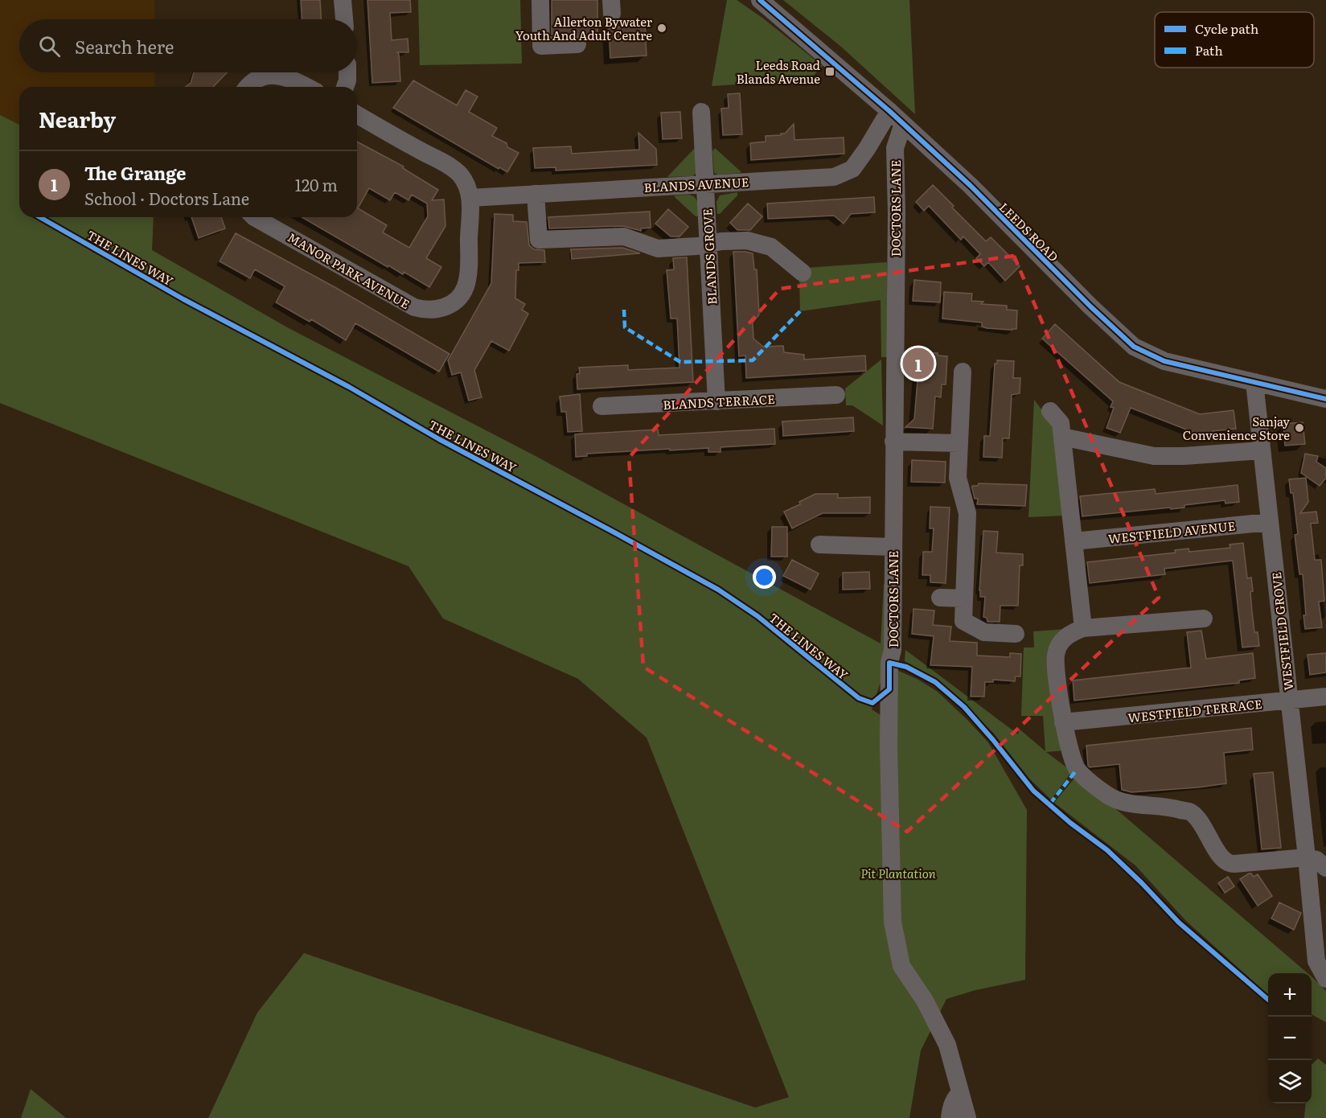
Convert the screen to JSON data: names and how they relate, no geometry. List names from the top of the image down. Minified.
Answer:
{"streets":{"street":["BLANDS AVENUE","DOCTORS LANE","LEEDS ROAD","BLANDS GROVE","MANOR PARK AVENUE","BLANDS TERRACE","WESTFIELD AVENUE","WESTFIELD GROVE","WESTFIELD TERRACE"],"cycle path":["THE LINES WAY"]},"crossings":[["BLANDS AVENUE","LEEDS ROAD"],["BLANDS AVENUE","BLANDS GROVE"],["BLANDS AVENUE","MANOR PARK AVENUE"],["DOCTORS LANE","LEEDS ROAD"],["LEEDS ROAD","WESTFIELD GROVE"],["BLANDS GROVE","BLANDS TERRACE"],["WESTFIELD AVENUE","WESTFIELD GROVE"],["WESTFIELD GROVE","WESTFIELD TERRACE"]],"parks":["Pit Plantation"],"places":{"other":["Allerton Bywater Youth And Adult Centre","Sanjay Convenience Store"],"transit":["Leeds Road Blands Avenue"]},"legend":["Cycle path","Path"],"page":{"search":"Search here","heading":"Nearby","list":[{"mark":"1","name":"The Grange","note":"School · Doctors Lane","value":"120 m"}],"pins":"1","map_buttons":["+","−"]}}
